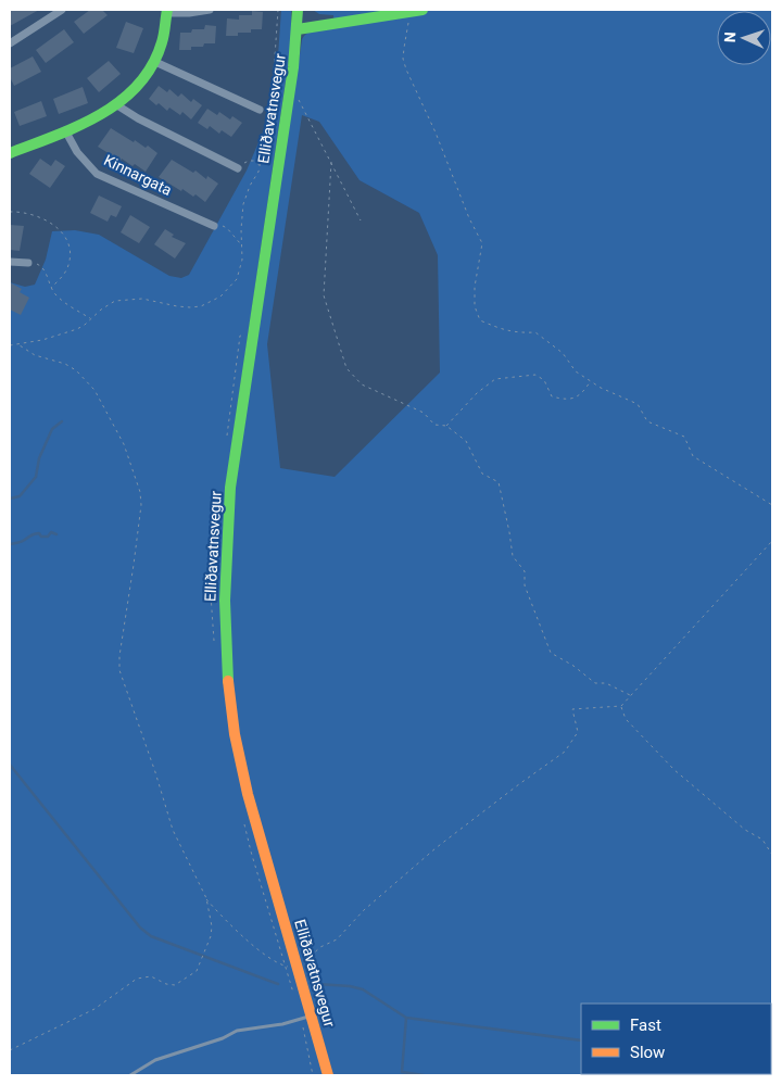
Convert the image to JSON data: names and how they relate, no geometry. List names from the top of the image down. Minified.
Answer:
{"streets":{"main road":["Elliðavatnsvegur"],"street":["Kinnargata"]},"legend":["Fast","Slow"],"north":"left"}
